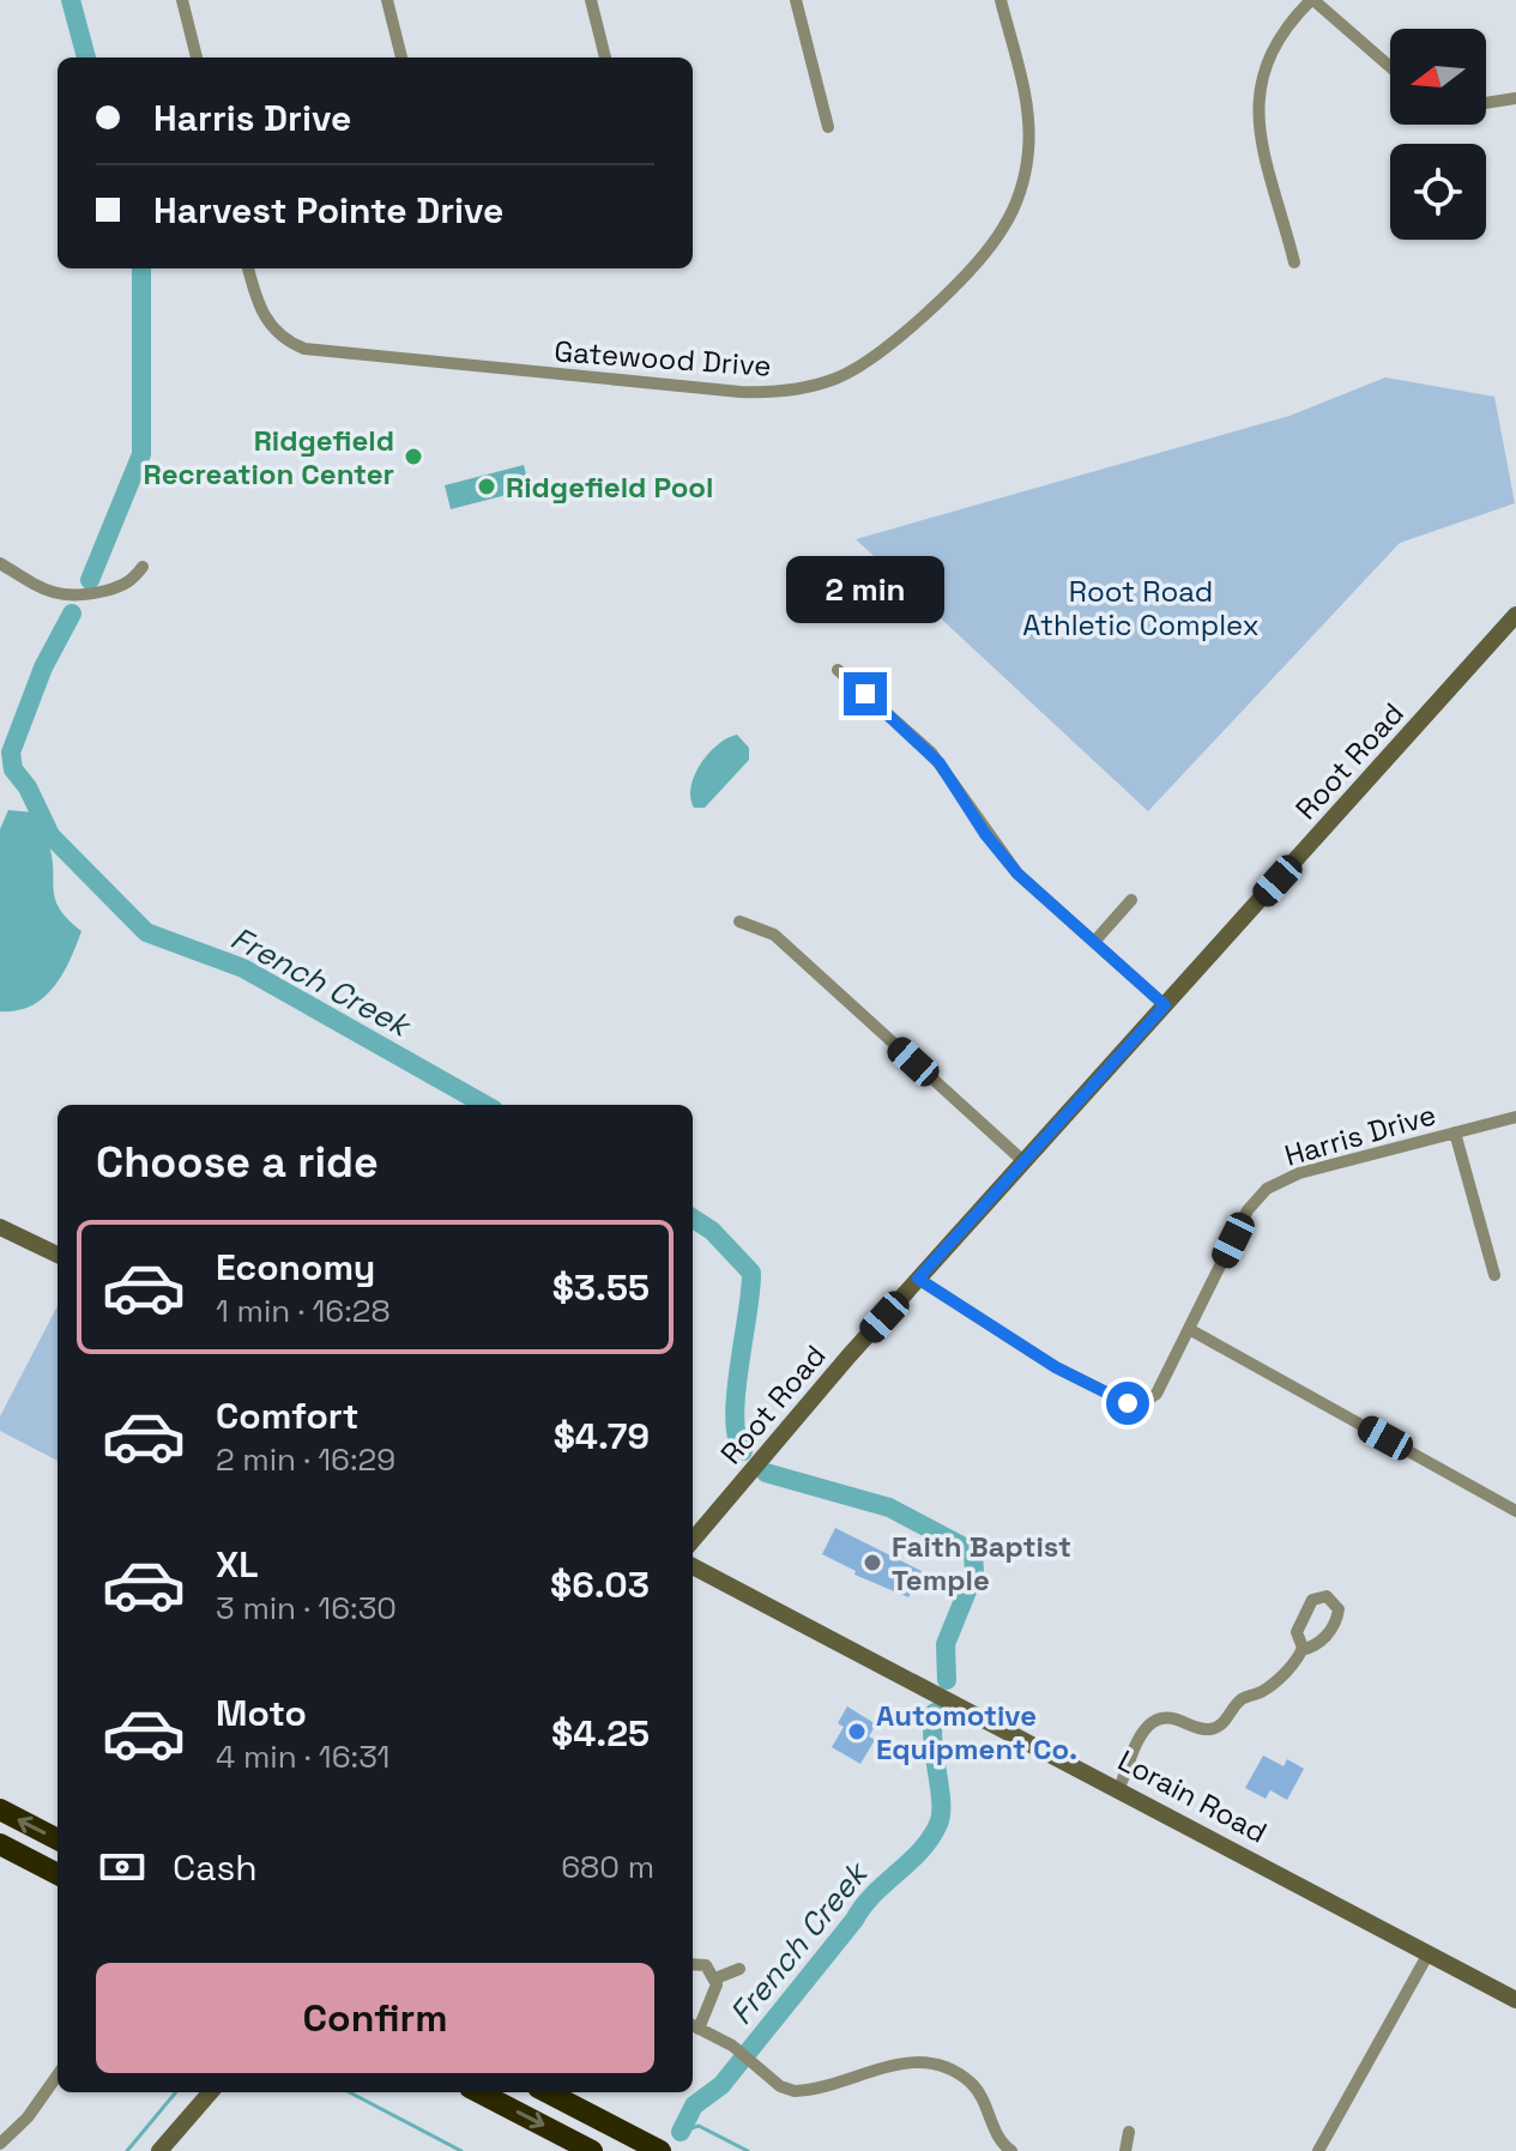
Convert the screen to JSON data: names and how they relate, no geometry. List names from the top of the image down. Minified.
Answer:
{"streets":{"street":["Gatewood Drive","Root Road","Harris Drive","Lorain Road"]},"crossings":[["Root Road","Harris Drive"]],"water":["French Creek"],"parks":["Root Road Athletic Complex"],"places":["Ridgefield Recreation Center","Ridgefield Pool","Faith Baptist Temple","Automotive Equipment Co."],"north":"left","page":{"banner":["Harris Drive","Harvest Pointe Drive"],"bubble":"2 min","heading":"Choose a ride","list":[{"name":"Economy","note":"1 min · 16:28","value":"$3.55"},{"name":"Comfort","note":"2 min · 16:29","value":"$4.79"},{"name":"XL","note":"3 min · 16:30","value":"$6.03"},{"name":"Moto","note":"4 min · 16:31","value":"$4.25"}],"pay":["Cash","680 m"],"buttons":"Confirm"}}
